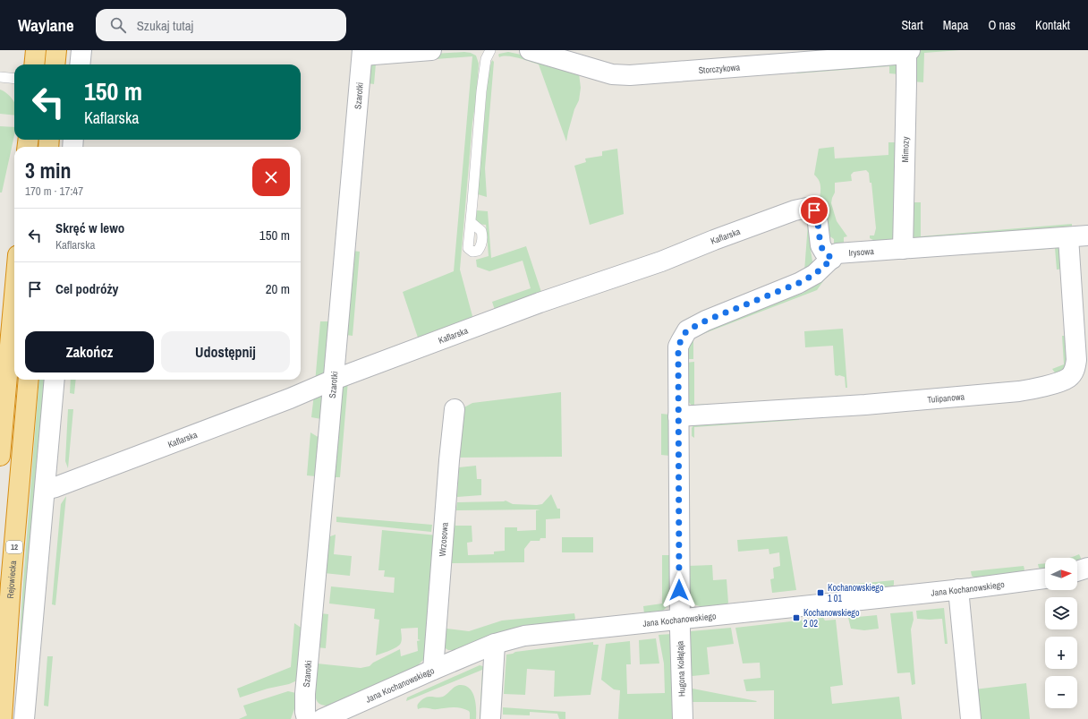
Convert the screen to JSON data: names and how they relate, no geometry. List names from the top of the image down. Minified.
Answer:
{"streets":{"highway":["12","Rejowiecka"],"street":["Storczykowa","Szarotki","Mimozy","Kaflarska","Irysowa","Tulipanowa","Wrzosowa","Jana Kochanowskiego","Hugona Kołłątaja"]},"crossings":[["Storczykowa","Mimozy"],["Szarotki","Kaflarska"],["Mimozy","Irysowa"],["Kaflarska","Irysowa"],["Irysowa","Tulipanowa"],["Irysowa","Jana Kochanowskiego"],["Irysowa","Hugona Kołłątaja"],["Wrzosowa","Jana Kochanowskiego"],["Jana Kochanowskiego","Hugona Kołłątaja"]],"places":{"transit":["Kochanowskiego 1 01","Kochanowskiego 2 02"]},"north":"right","page":{"header":"Waylane","search":"Szukaj tutaj","nav":["Start","Mapa","O nas","Kontakt"],"turn":["150 m","Kaflarska"],"heading":["3 min","170 m · 17:47"],"list":[{"name":"Skręć w lewo","note":"Kaflarska","value":"150 m"},{"name":"Cel podróży","value":"20 m"}],"buttons":["Zakończ","Udostępnij"],"map_buttons":["+","−"]}}
